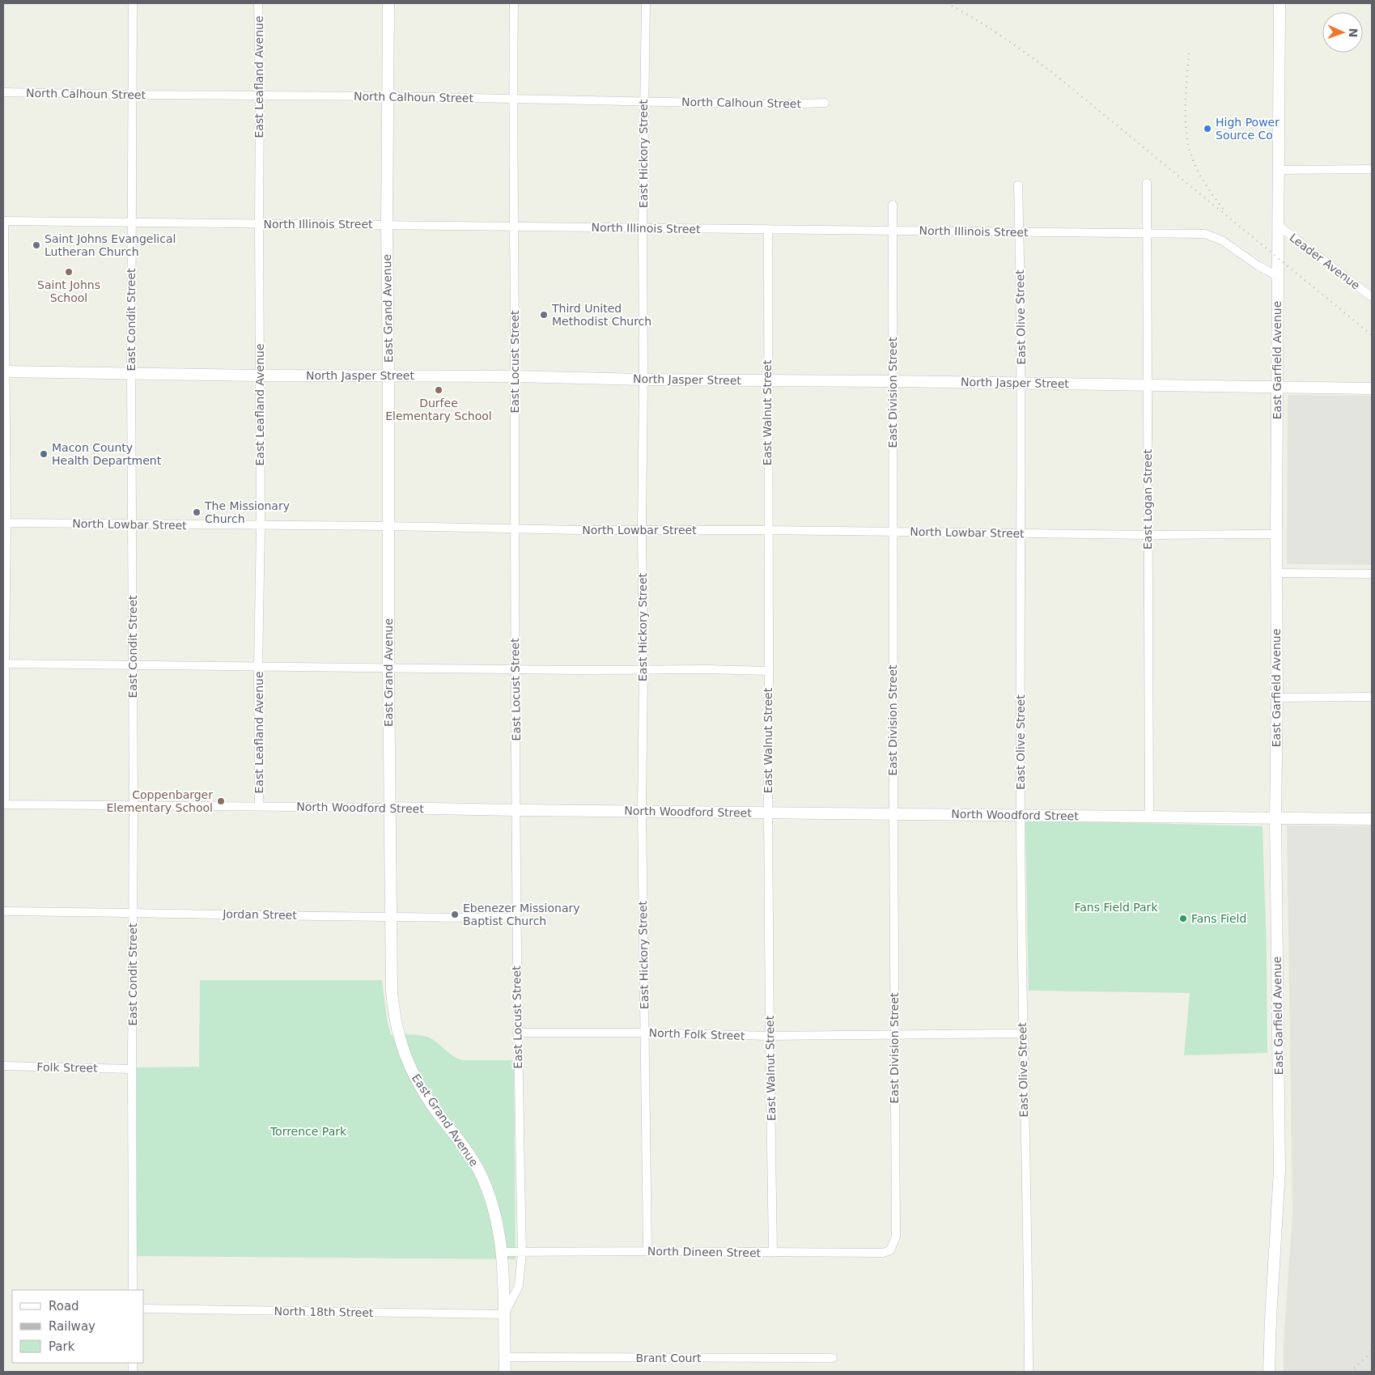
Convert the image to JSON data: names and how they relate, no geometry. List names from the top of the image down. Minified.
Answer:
{"streets":{"street":["East Leafland Avenue","North Calhoun Street","East Hickory Street","North Illinois Street","Leader Avenue","East Grand Avenue","East Olive Street","East Condit Street","East Garfield Avenue","East Locust Street","North Jasper Street","East Division Street","East Walnut Street","East Logan Street","North Lowbar Street","North Woodford Street","Jordan Street","North Folk Street","Folk Street","North Dineen Street","North 18th Street","Brant Court"]},"crossings":[["East Leafland Avenue","North Calhoun Street"],["East Leafland Avenue","North Illinois Street"],["East Leafland Avenue","North Jasper Street"],["East Leafland Avenue","North Lowbar Street"],["East Leafland Avenue","North Woodford Street"],["North Calhoun Street","East Hickory Street"],["North Calhoun Street","East Grand Avenue"],["North Calhoun Street","East Condit Street"],["North Calhoun Street","East Locust Street"],["East Hickory Street","North Illinois Street"],["East Hickory Street","North Jasper Street"],["East Hickory Street","North Lowbar Street"],["East Hickory Street","North Woodford Street"],["East Hickory Street","North Folk Street"],["East Hickory Street","North Dineen Street"],["North Illinois Street","East Grand Avenue"],["North Illinois Street","East Olive Street"],["North Illinois Street","East Condit Street"],["North Illinois Street","East Garfield Avenue"],["North Illinois Street","East Locust Street"],["North Illinois Street","East Division Street"],["North Illinois Street","East Walnut Street"],["North Illinois Street","East Logan Street"],["Leader Avenue","East Garfield Avenue"],["East Grand Avenue","East Locust Street"],["East Grand Avenue","North Jasper Street"],["East Grand Avenue","North Lowbar Street"],["East Grand Avenue","North Woodford Street"],["East Grand Avenue","Jordan Street"],["East Grand Avenue","North Dineen Street"],["East Grand Avenue","North 18th Street"],["East Olive Street","North Jasper Street"],["East Olive Street","North Lowbar Street"],["East Olive Street","North Woodford Street"],["East Olive Street","North Folk Street"],["East Condit Street","North Jasper Street"],["East Condit Street","North Lowbar Street"],["East Condit Street","North Woodford Street"],["East Condit Street","Jordan Street"],["East Condit Street","Folk Street"],["East Garfield Avenue","North Jasper Street"],["East Garfield Avenue","North Lowbar Street"],["East Garfield Avenue","North Woodford Street"],["East Locust Street","North Jasper Street"],["East Locust Street","North Lowbar Street"],["East Locust Street","North Woodford Street"],["East Locust Street","Jordan Street"],["East Locust Street","North Folk Street"],["East Locust Street","North Dineen Street"],["East Locust Street","North 18th Street"],["East Locust Street","Brant Court"],["North Jasper Street","East Division Street"],["North Jasper Street","East Walnut Street"],["North Jasper Street","East Logan Street"],["East Division Street","North Lowbar Street"],["East Division Street","North Woodford Street"],["East Division Street","North Folk Street"],["East Division Street","North Dineen Street"],["East Walnut Street","North Lowbar Street"],["East Walnut Street","North Woodford Street"],["East Walnut Street","North Folk Street"],["East Walnut Street","North Dineen Street"],["East Logan Street","North Lowbar Street"],["East Logan Street","North Woodford Street"]],"parks":["Fans Field Park","Torrence Park"],"places":["High Power Source Co","Saint Johns Evangelical Lutheran Church","Saint Johns School","Third United Methodist Church","Durfee Elementary School","Macon County Health Department","The Missionary Church","Coppenbarger Elementary School","Ebenezer Missionary Baptist Church","Fans Field"],"legend":["Road","Railway","Park"],"north":"right"}
